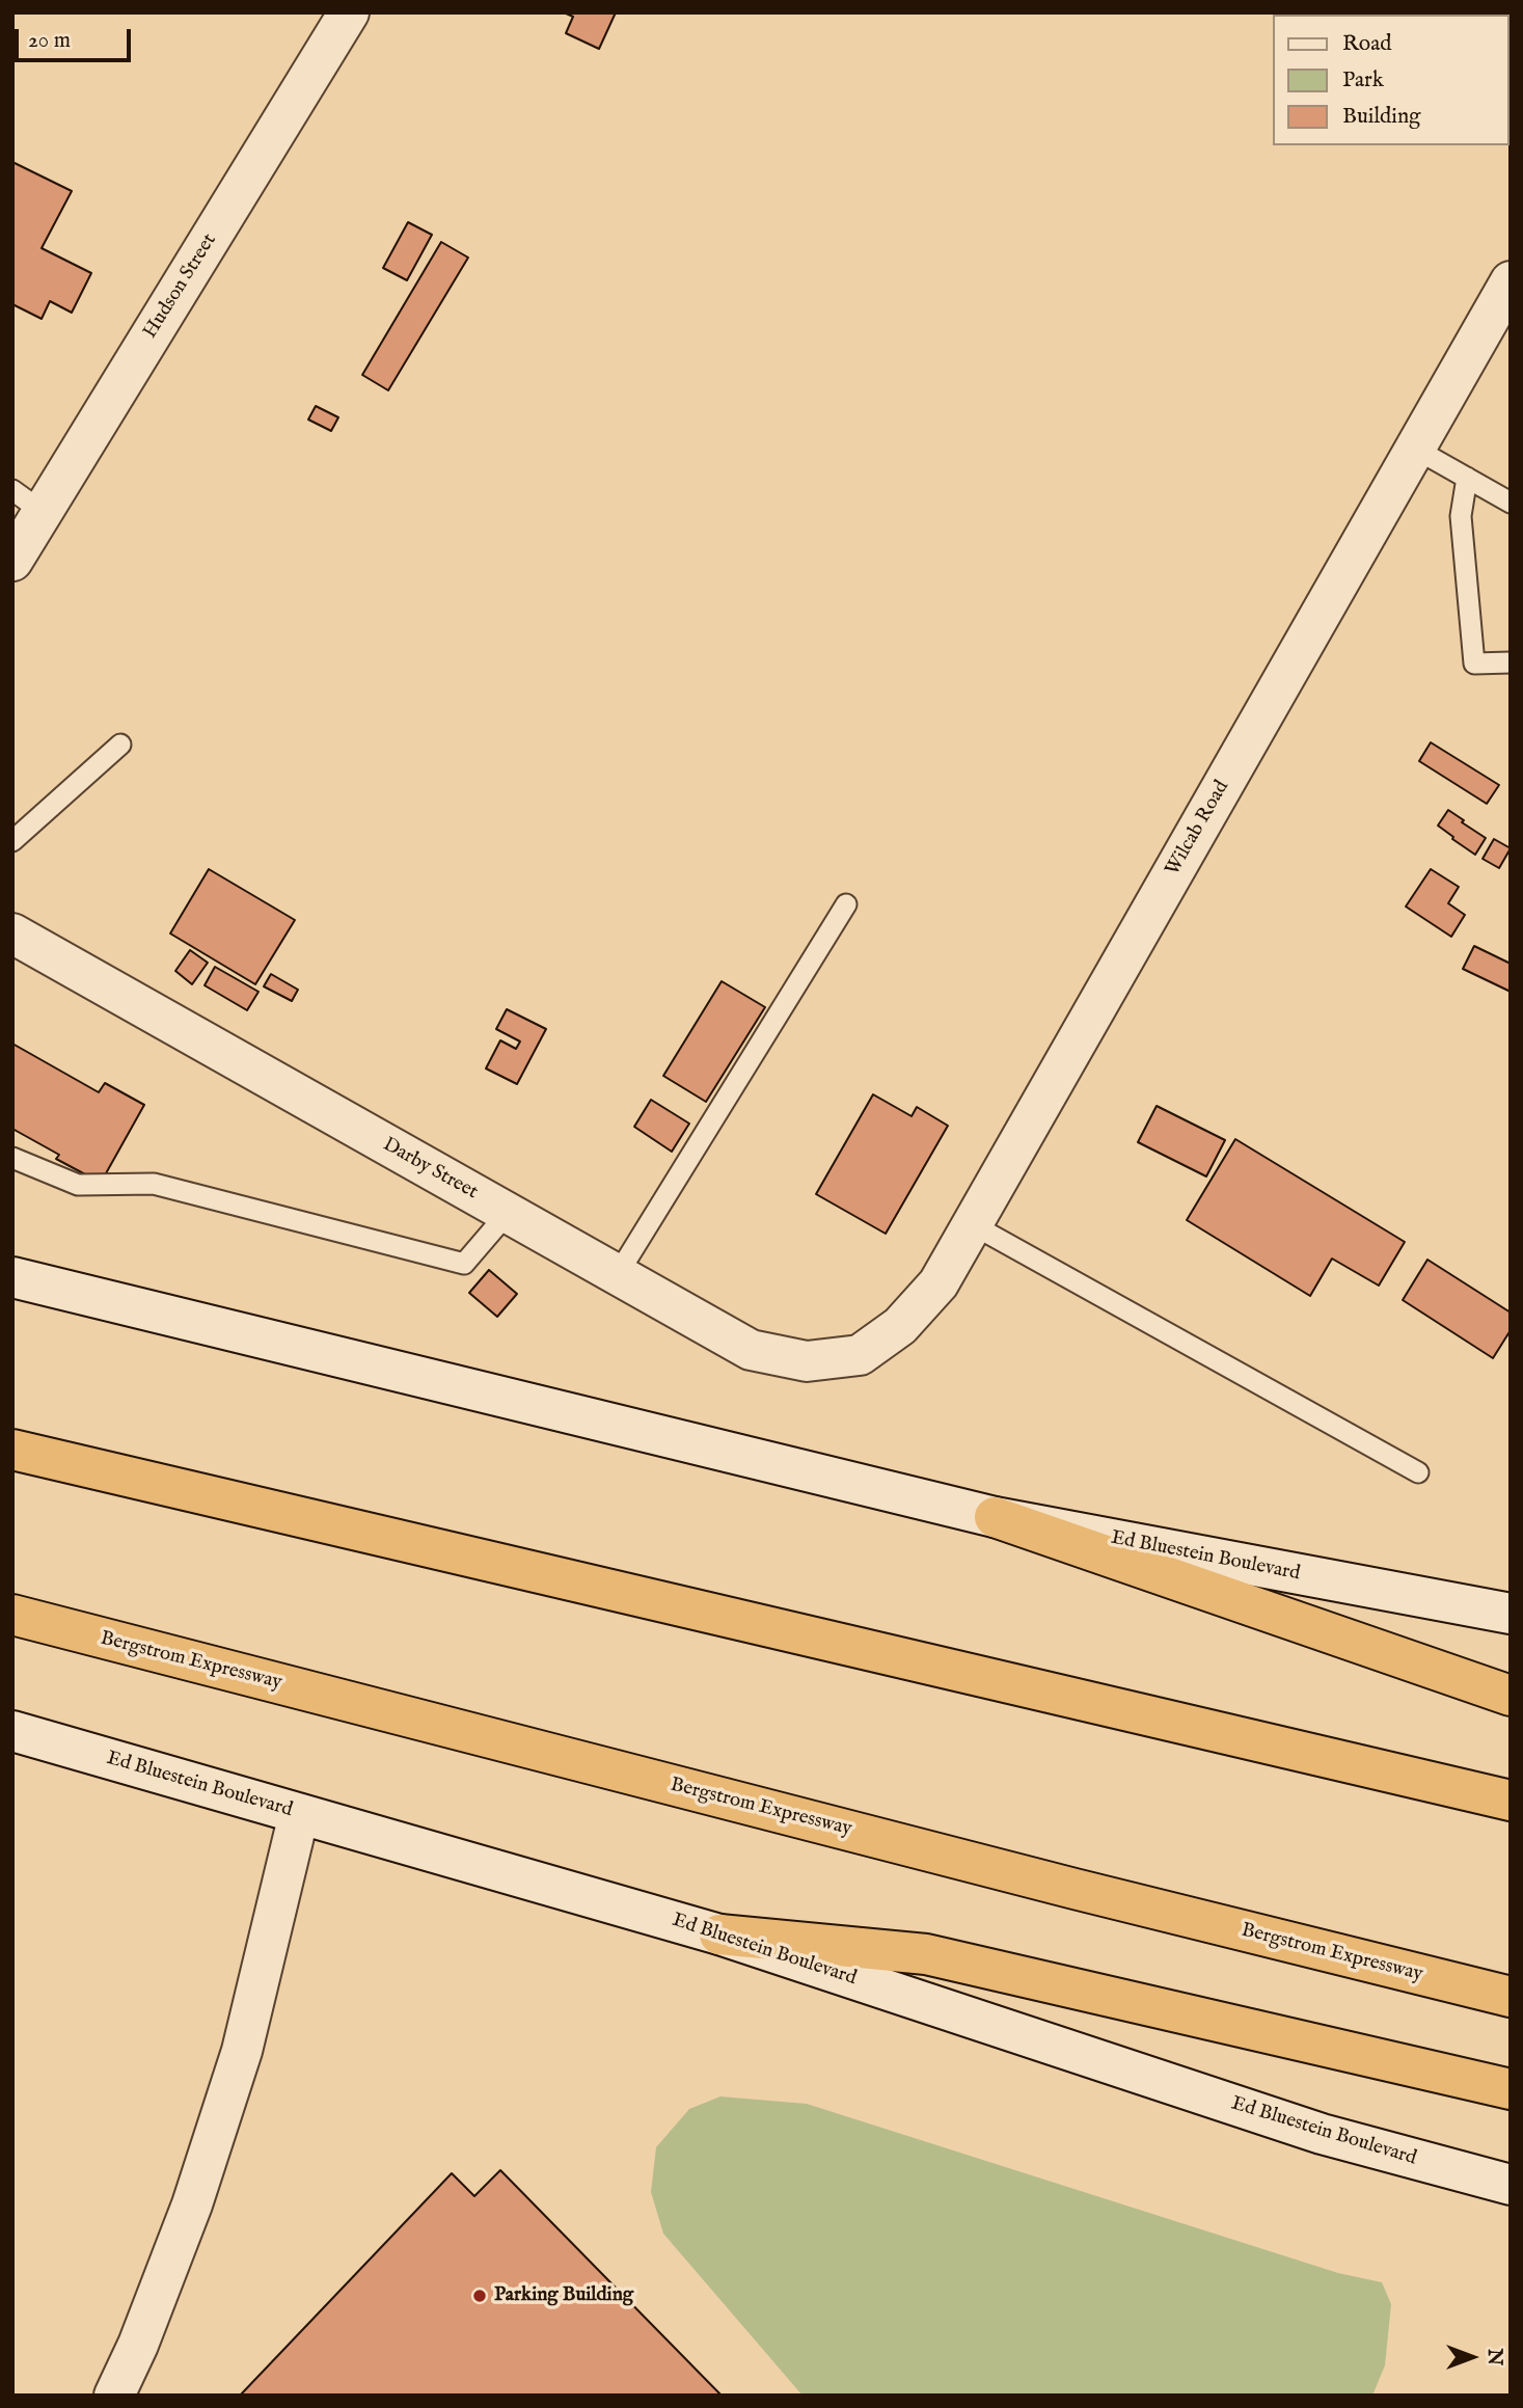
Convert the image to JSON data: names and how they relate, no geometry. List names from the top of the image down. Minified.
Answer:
{"streets":{"highway":["Bergstrom Expressway"],"street":["Hudson Street","Wilcab Road","Darby Street","Ed Bluestein Boulevard"]},"crossings":[["Wilcab Road","Darby Street"]],"places":["Parking Building"],"legend":["Road","Park","Building"],"scale_bar":"20 m","north":"right"}
